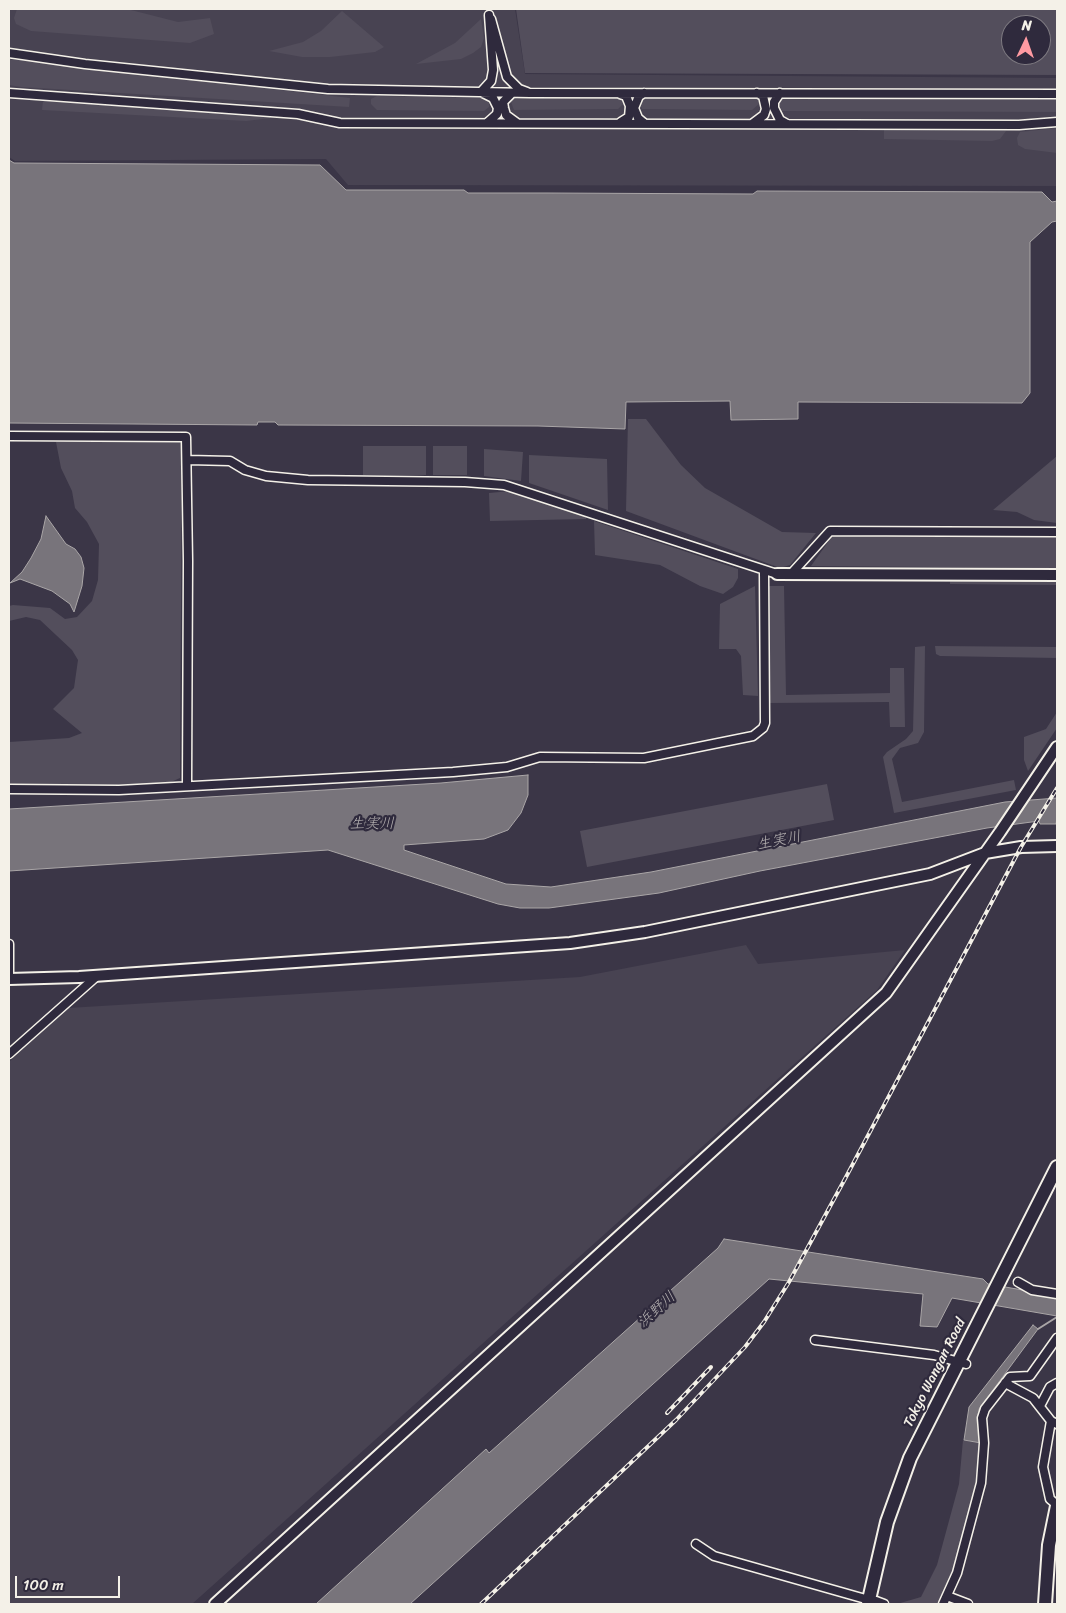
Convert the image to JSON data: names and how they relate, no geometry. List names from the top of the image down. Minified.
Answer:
{"streets":{"main road":["Tokyo Wangan Road"]},"water":["生実川","浜野川"],"scale_bar":"100 m","north":"top"}
